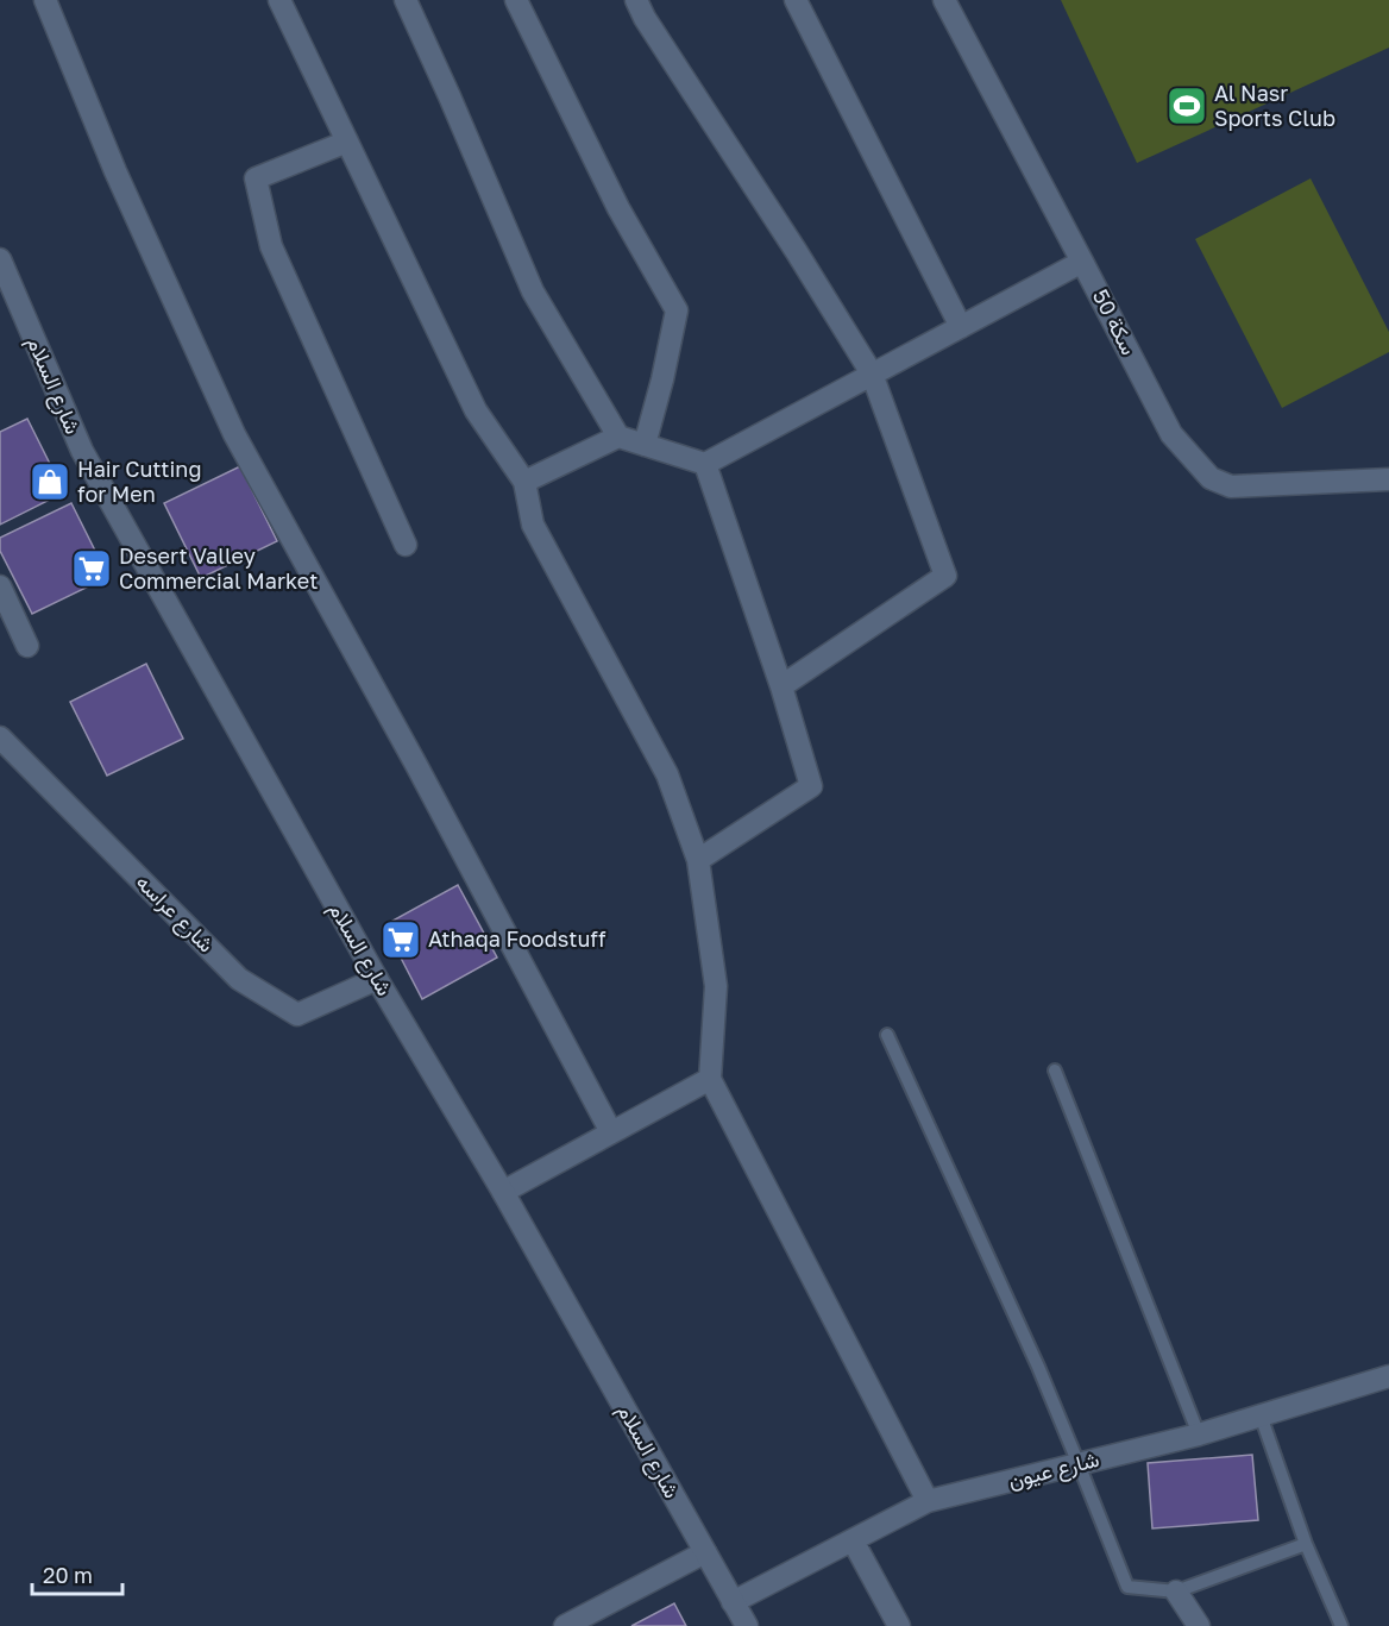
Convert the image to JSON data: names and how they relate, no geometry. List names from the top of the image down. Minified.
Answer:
{"streets":{"street":["سكة 50","شارع السلام","شارع عراسه","شارع عيون"]},"crossings":[["شارع السلام","شارع عراسه"],["شارع السلام","شارع عيون"]],"places":{"sports":["Al Nasr Sports Club"],"shop":["Hair Cutting for Men"],"supermarket":["Desert Valley Commercial Market","Athaqa Foodstuff"]},"scale_bar":"20 m"}
